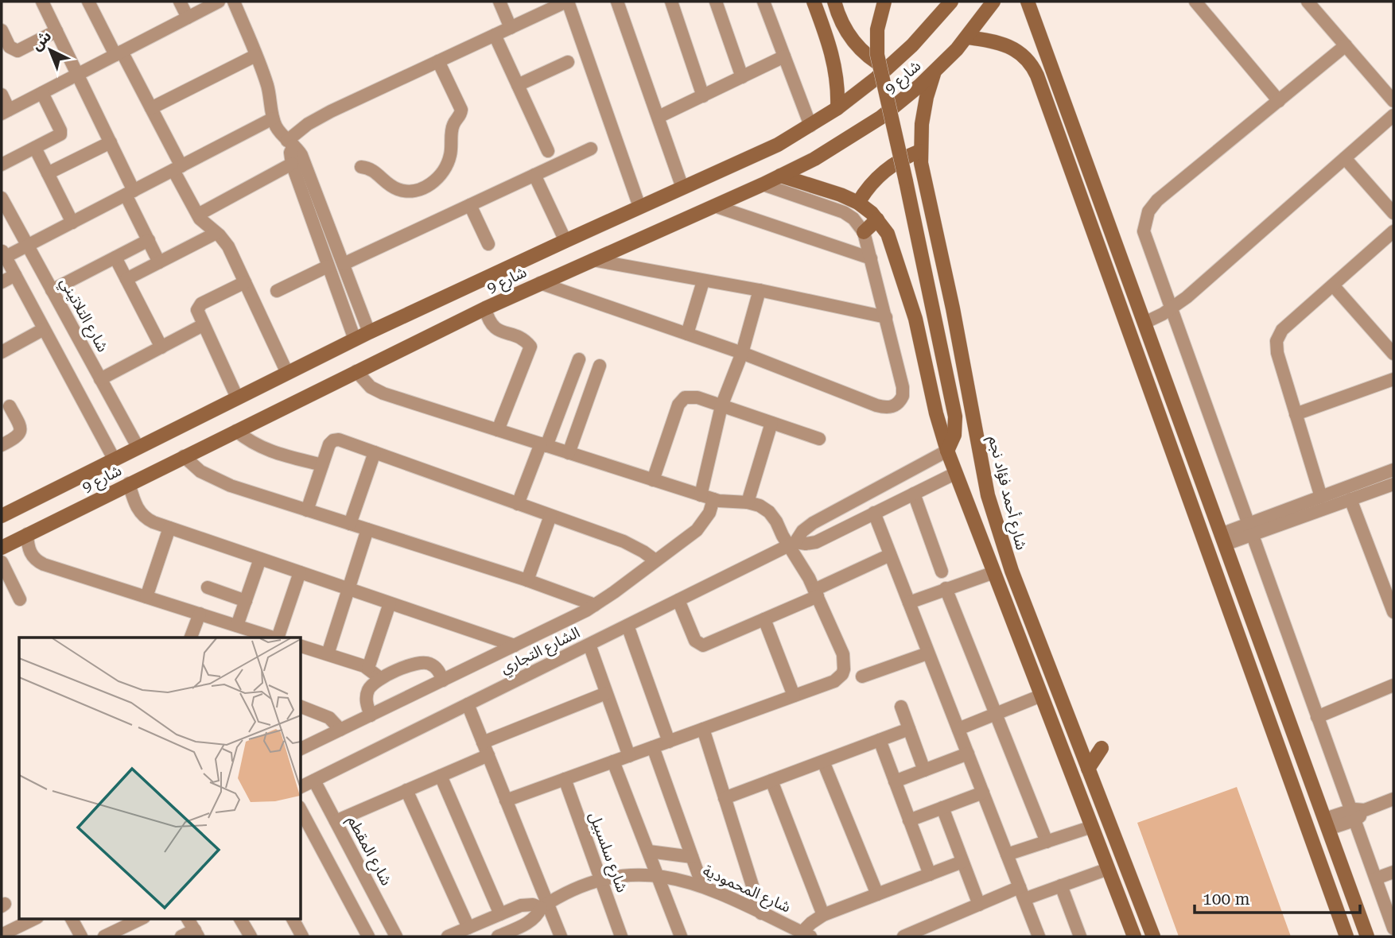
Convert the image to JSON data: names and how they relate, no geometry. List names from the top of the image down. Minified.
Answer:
{"streets":{"street":["شارع 9","شارع التلاتيني","شارع أحمد فؤاد نجم","الشارع التجاري","شارع المقطم","شارع سلسبيل","شارع المحمودية"]},"crossings":[["شارع 9","شارع التلاتيني"],["شارع 9","شارع أحمد فؤاد نجم"],["الشارع التجاري","شارع المقطم"],["شارع سلسبيل","شارع المحمودية"]],"scale_bar":"100 m","north":"top left"}
